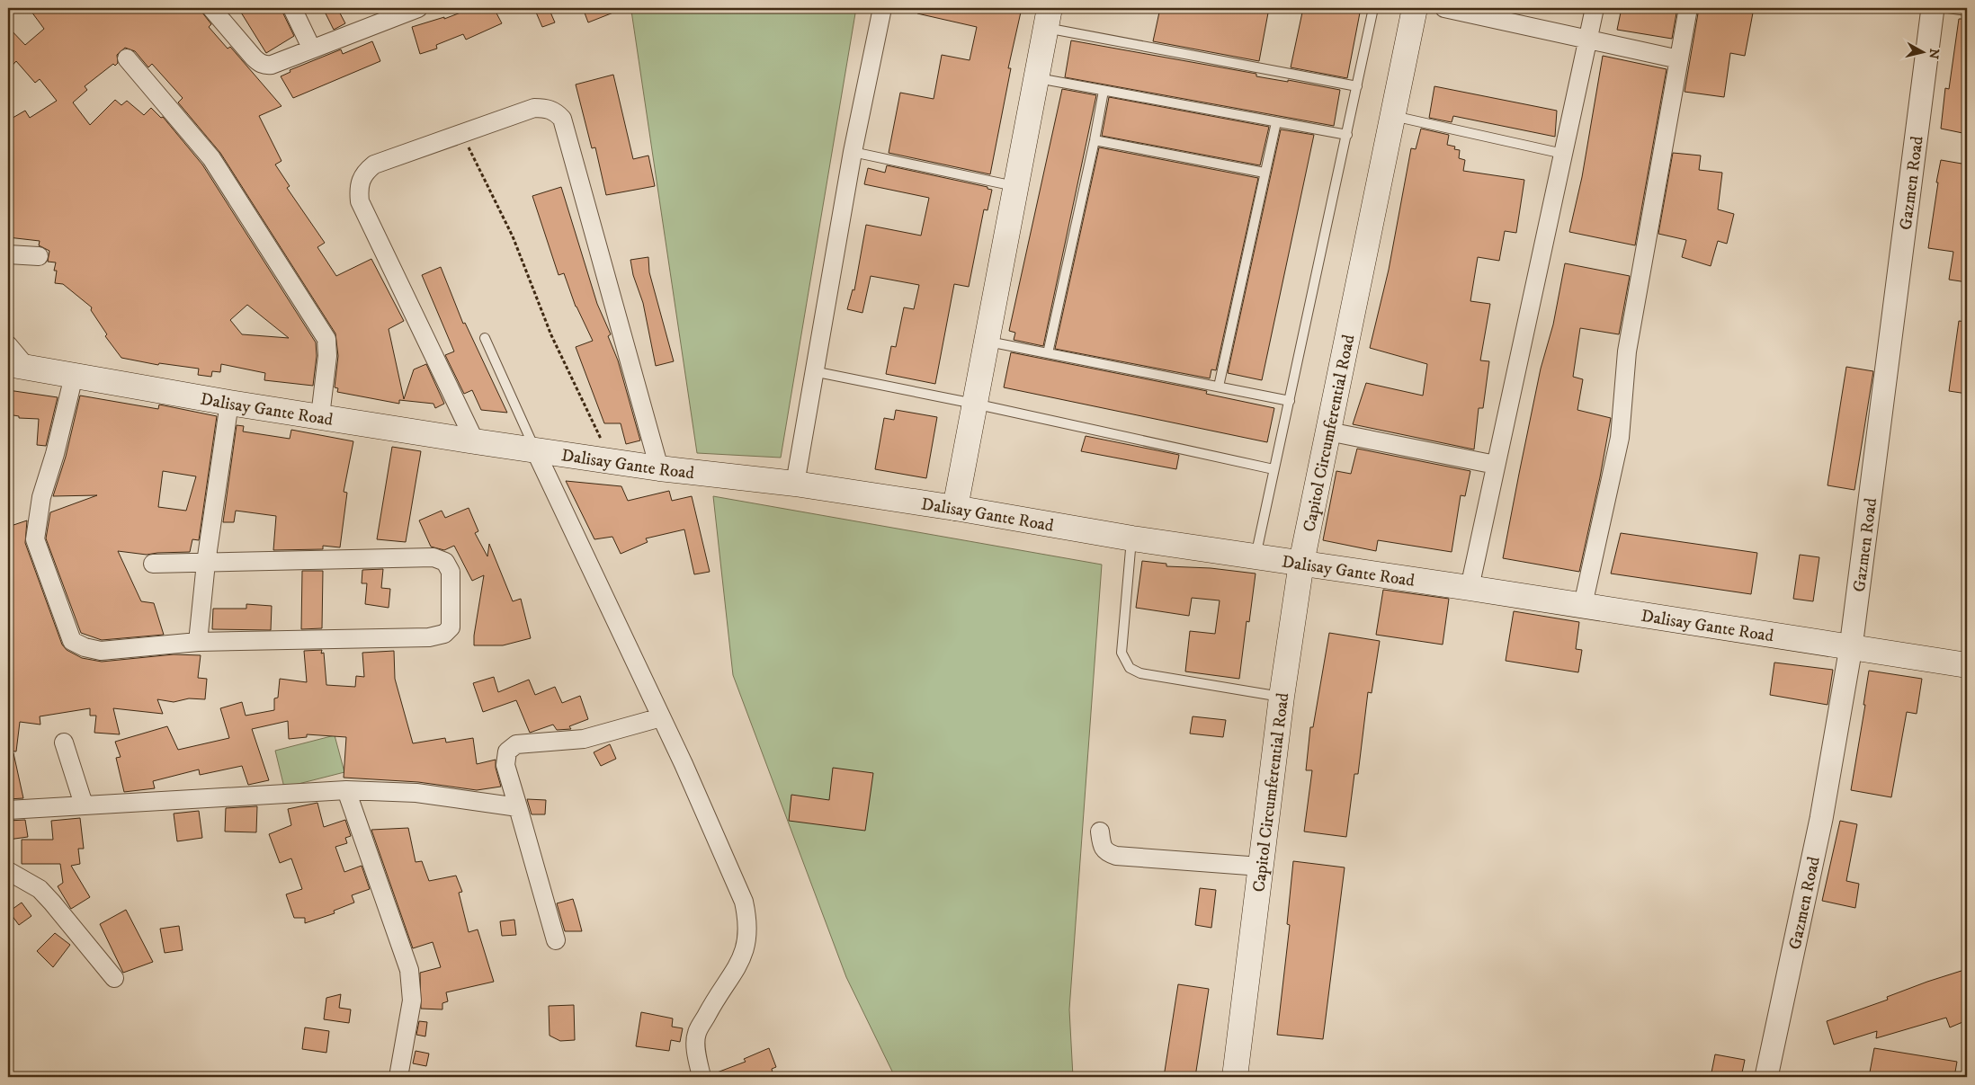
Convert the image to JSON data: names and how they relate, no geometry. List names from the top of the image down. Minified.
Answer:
{"streets":{"main road":["Dalisay Gante Road","Capitol Circumferential Road"],"street":["Gazmen Road"]},"crossings":[["Gazmen Road","Dalisay Gante Road"],["Dalisay Gante Road","Capitol Circumferential Road"]],"north":"right"}
